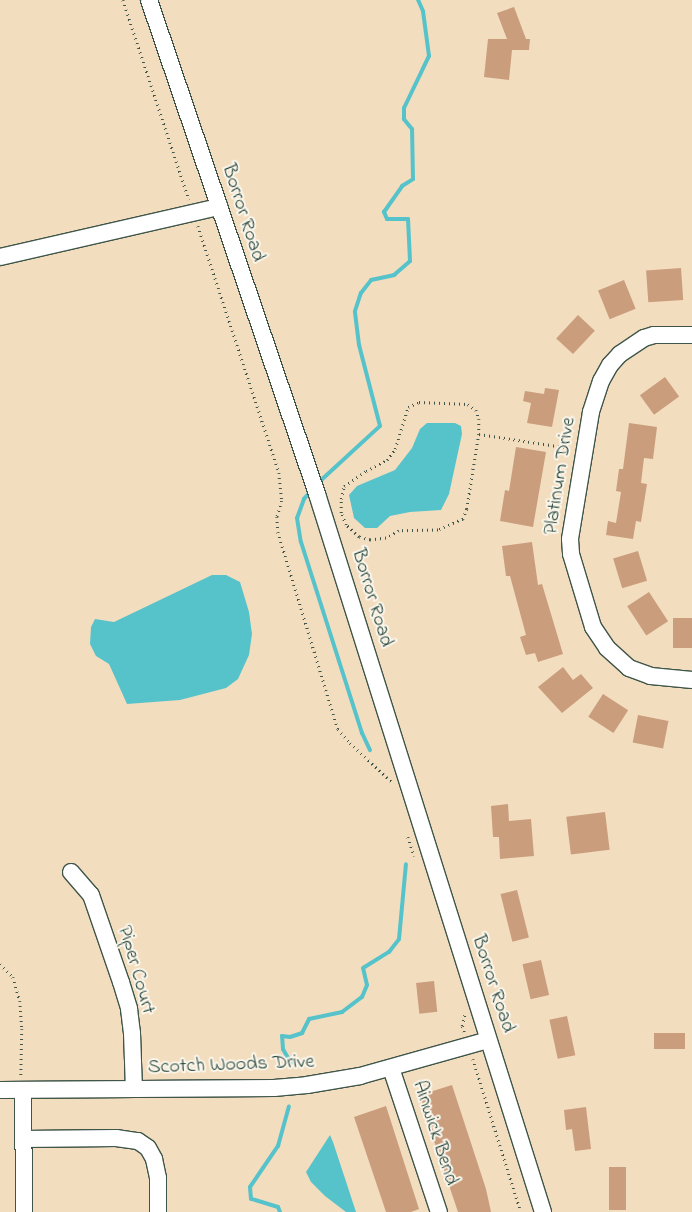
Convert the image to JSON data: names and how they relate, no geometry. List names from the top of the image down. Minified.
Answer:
{"streets":{"street":["Borror Road","Platinum Drive","Piper Court","Scotch Woods Drive","Ainwick Bend"]},"crossings":[["Borror Road","Scotch Woods Drive"],["Piper Court","Scotch Woods Drive"],["Scotch Woods Drive","Ainwick Bend"]]}
